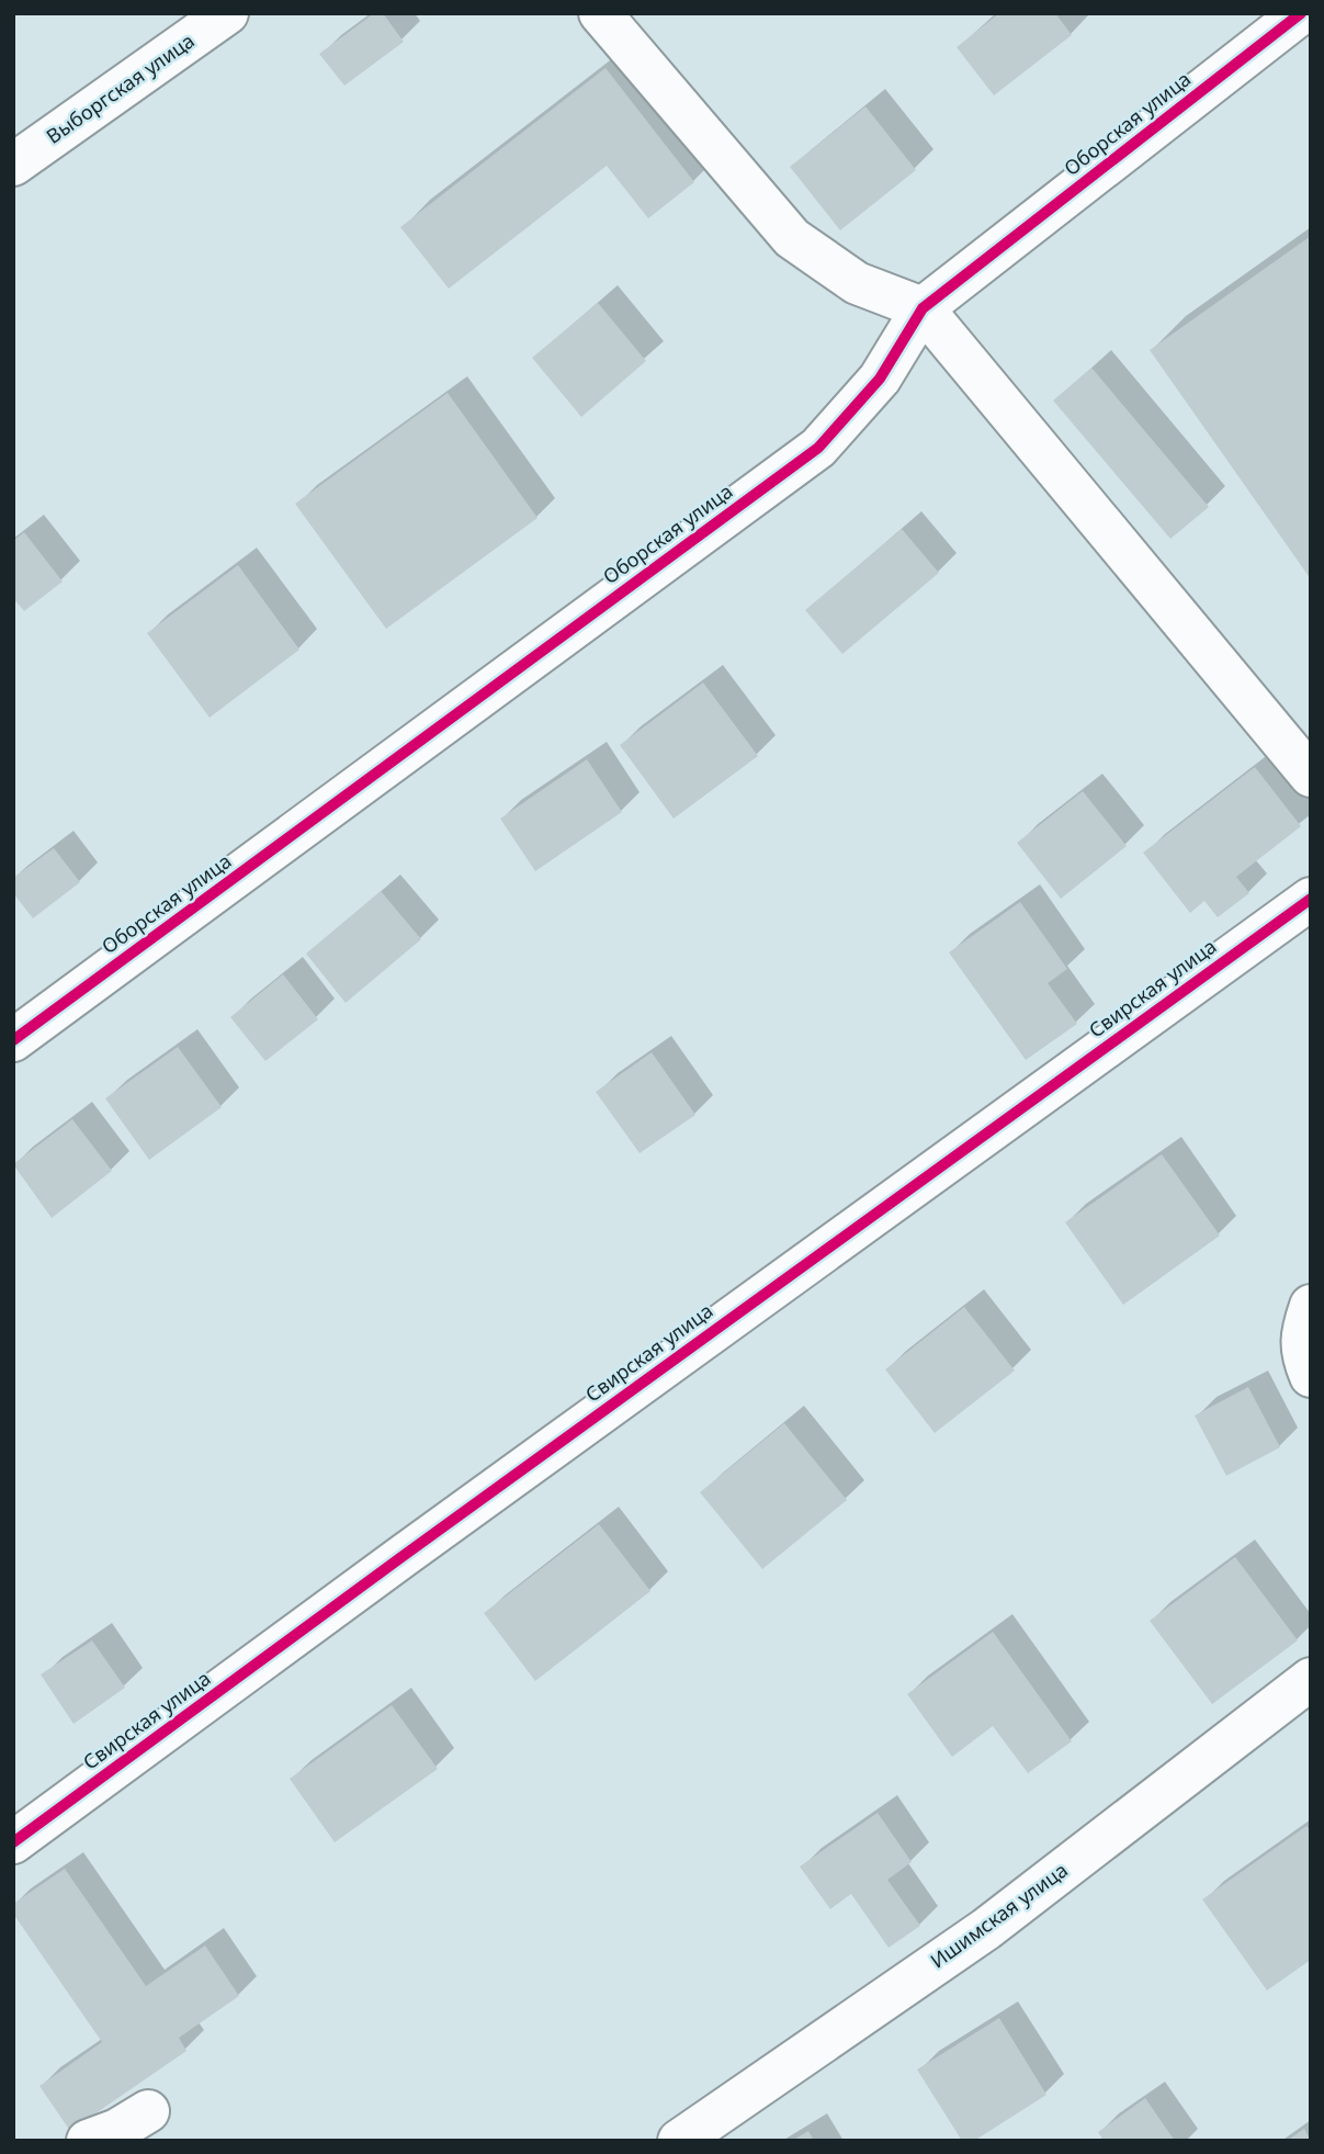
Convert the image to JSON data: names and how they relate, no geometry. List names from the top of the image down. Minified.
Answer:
{"streets":{"street":["Выборгская улица","Оборская улица","Свирская улица","Ишимская улица"]}}
